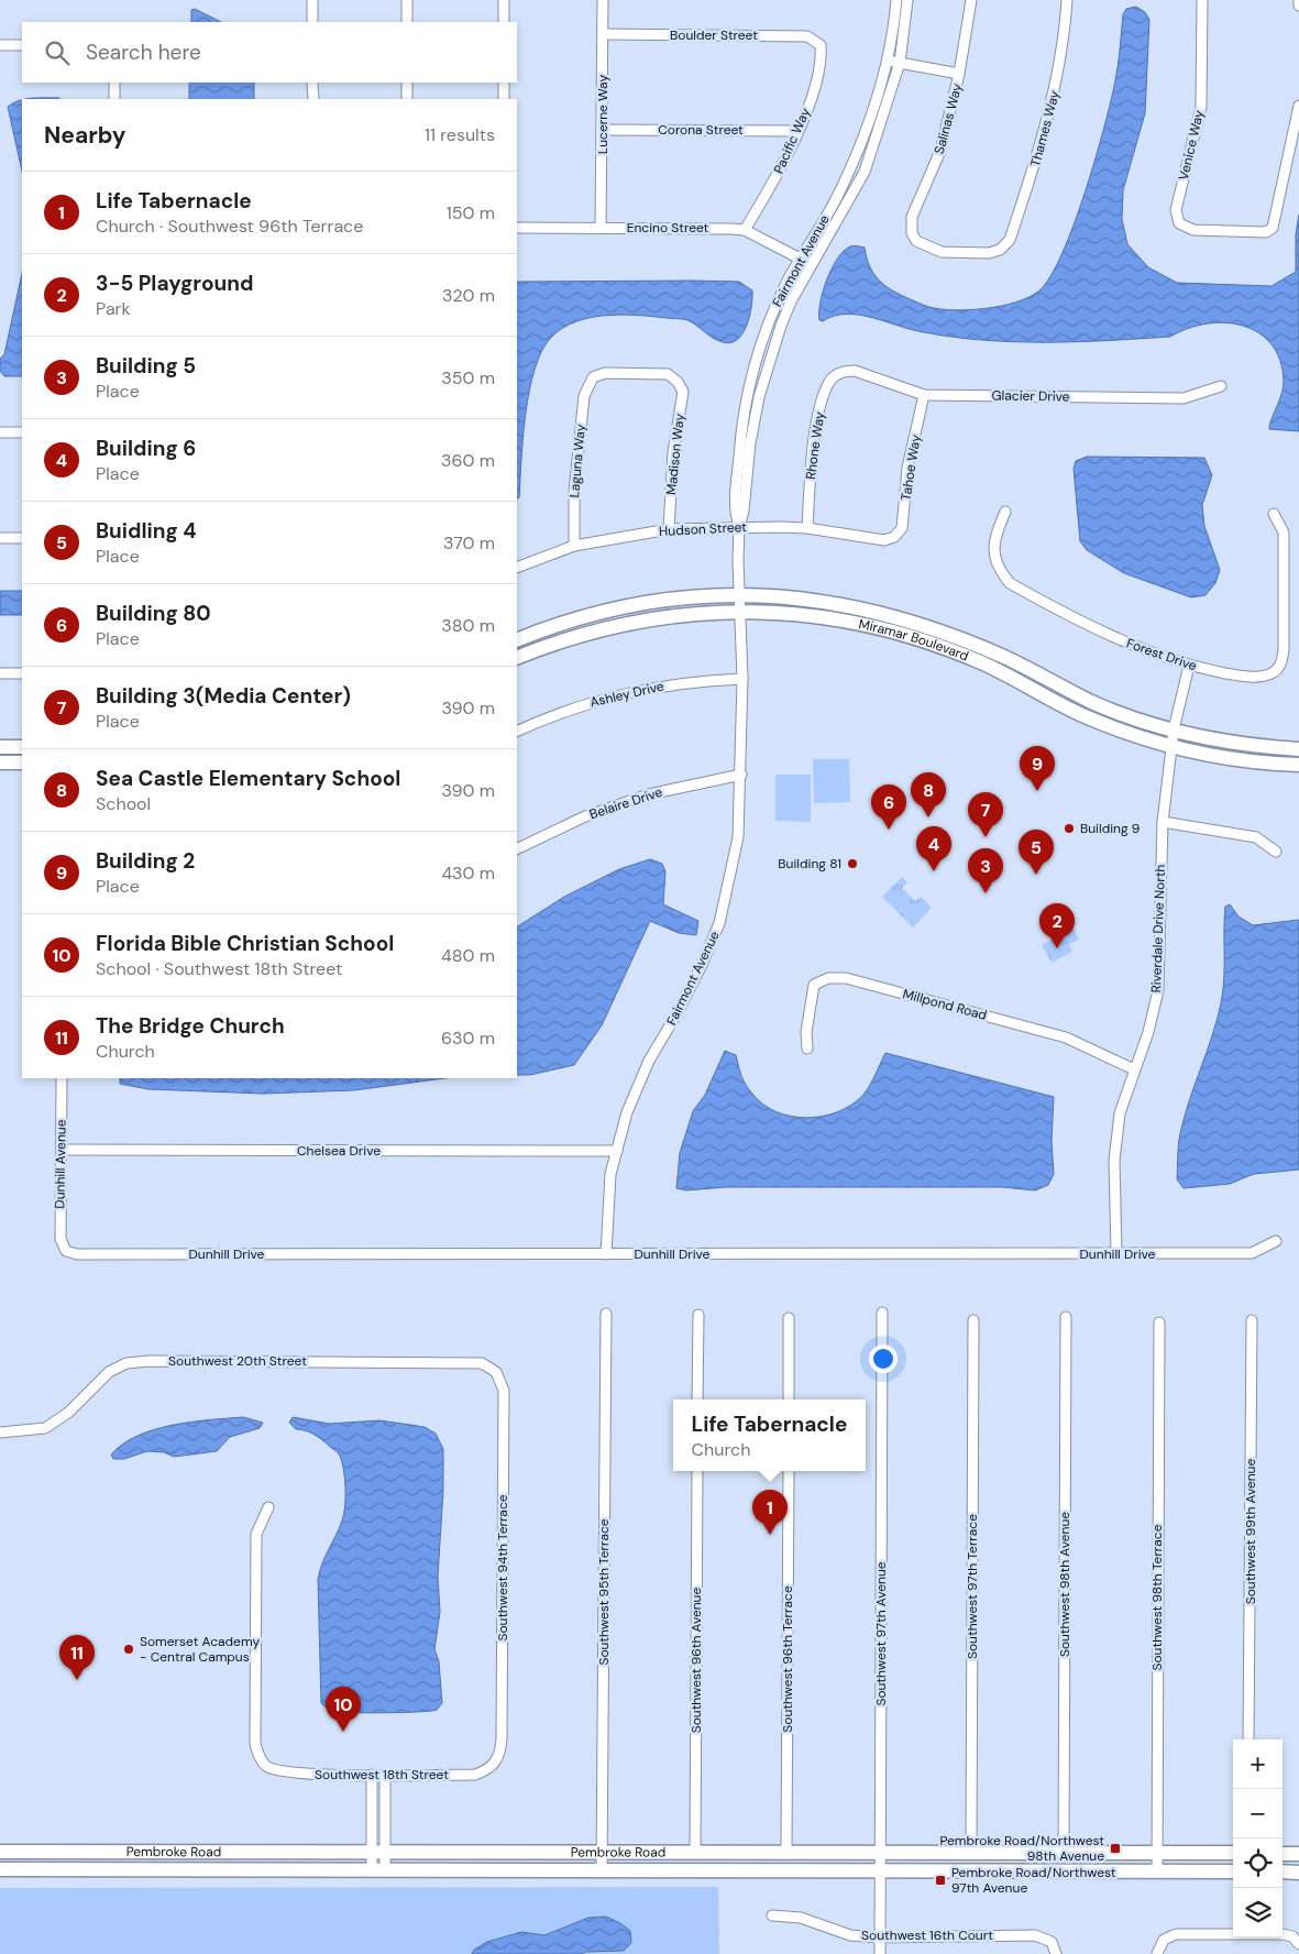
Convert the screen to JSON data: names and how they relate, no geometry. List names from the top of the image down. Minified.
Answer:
{"streets":{"main road":["Miramar Boulevard","Pembroke Road"],"street":["Boulder Street","Lucerne Way","Salinas Way","Thames Way","Corona Street","Pacific Way","Venice Way","Encino Street","Fairmont Avenue","Glacier Drive","Rhone Way","Madison Way","Laguna Way","Tahoe Way","Hudson Street","Forest Drive","Ashley Drive","Belaire Drive","Riverdale Drive North","Millpond Road","Chelsea Drive","Dunhill Avenue","Dunhill Drive","Southwest 20th Street","Southwest 99th Avenue","Southwest 94th Terrace","Southwest 98th Avenue","Southwest 97th Terrace","Southwest 95th Terrace","Southwest 98th Terrace","Southwest 97th Avenue","Southwest 96th Terrace","Southwest 96th Avenue","Southwest 18th Street","Southwest 16th Court"]},"crossings":[["Boulder Street","Lucerne Way"],["Boulder Street","Pacific Way"],["Lucerne Way","Corona Street"],["Lucerne Way","Encino Street"],["Salinas Way","Thames Way"],["Corona Street","Pacific Way"],["Pacific Way","Encino Street"],["Encino Street","Fairmont Avenue"],["Fairmont Avenue","Hudson Street"],["Fairmont Avenue","Miramar Boulevard"],["Fairmont Avenue","Ashley Drive"],["Fairmont Avenue","Belaire Drive"],["Fairmont Avenue","Chelsea Drive"],["Fairmont Avenue","Dunhill Drive"],["Glacier Drive","Rhone Way"],["Glacier Drive","Tahoe Way"],["Rhone Way","Hudson Street"],["Madison Way","Laguna Way"],["Madison Way","Hudson Street"],["Laguna Way","Hudson Street"],["Tahoe Way","Hudson Street"],["Miramar Boulevard","Riverdale Drive North"],["Forest Drive","Riverdale Drive North"],["Riverdale Drive North","Millpond Road"],["Riverdale Drive North","Dunhill Drive"],["Chelsea Drive","Dunhill Avenue"],["Dunhill Avenue","Dunhill Drive"],["Southwest 20th Street","Southwest 94th Terrace"],["Southwest 94th Terrace","Southwest 18th Street"],["Southwest 98th Avenue","Pembroke Road"],["Southwest 97th Terrace","Pembroke Road"],["Southwest 95th Terrace","Pembroke Road"],["Southwest 98th Terrace","Pembroke Road"],["Southwest 97th Avenue","Pembroke Road"],["Southwest 97th Avenue","Southwest 16th Court"],["Southwest 96th Terrace","Pembroke Road"],["Southwest 96th Avenue","Pembroke Road"]],"places":{"other":["Building 9","Building 81","Somerset Academy - Central Campus"],"transit":["Pembroke Road/Northwest 98th Avenue","Pembroke Road/Northwest 97th Avenue"]},"page":{"search":"Search here","heading":["Nearby","11 results"],"list":[{"mark":"1","name":"Life Tabernacle","note":"Church · Southwest 96th Terrace","value":"150 m"},{"mark":"2","name":"3-5 Playground","note":"Park","value":"320 m"},{"mark":"3","name":"Building 5","note":"Place","value":"350 m"},{"mark":"4","name":"Building 6","note":"Place","value":"360 m"},{"mark":"5","name":"Buidling 4","note":"Place","value":"370 m"},{"mark":"6","name":"Building 80","note":"Place","value":"380 m"},{"mark":"7","name":"Building 3(Media Center)","note":"Place","value":"390 m"},{"mark":"8","name":"Sea Castle Elementary School","note":"School","value":"390 m"},{"mark":"9","name":"Building 2","note":"Place","value":"430 m"},{"mark":"10","name":"Florida Bible Christian School","note":"School · Southwest 18th Street","value":"480 m"},{"mark":"11","name":"The Bridge Church","note":"Church","value":"630 m"}],"pins":["9","8","6","7","4","5","3","2","1","11","10"],"popup":["Life Tabernacle","Church"],"map_buttons":["+","−"]}}
